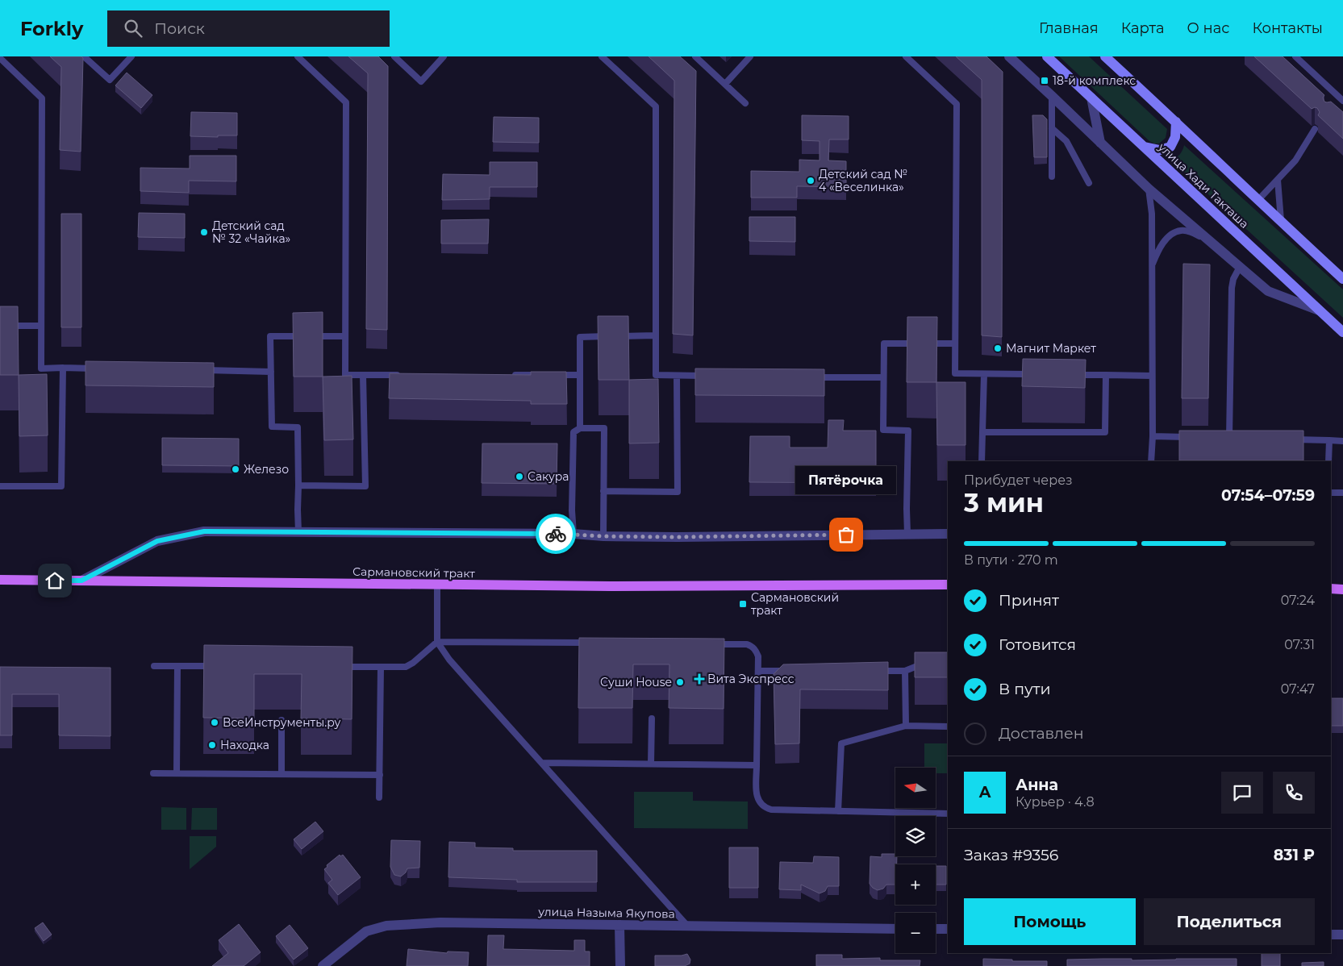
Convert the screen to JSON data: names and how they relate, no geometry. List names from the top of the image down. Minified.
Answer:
{"streets":{"main road":["улица Хади Такташа","Сармановский тракт"],"street":["улица Назыма Якупова"]},"places":{"transit":["18-й комплекс","Сармановский тракт"],"other":["Детский сад № 4 «Веселинка»","Детский сад № 32 «Чайка»","Магнит Маркет","Железо","Сакура","Пятёрочка","Суши House","ВсеИнструменты.ру","Находка"],"health":["Вита Экспресс"]},"north":"left","page":{"header":"Forkly","search":"Поиск","nav":["Главная","Карта","О нас","Контакты"],"heading":["3 мин","Прибудет через","07:54–07:59"],"panel":["Анна","Курьер · 4.8","Заказ #9356","831 ₽"],"bubble":"Пятёрочка","bar":"В пути · 270 m","list":[["Принят","07:24"],["Готовится","07:31"],["В пути","07:47"],"Доставлен"],"map_buttons":["+","−"],"round":"А","buttons":["Помощь","Поделиться"]}}
